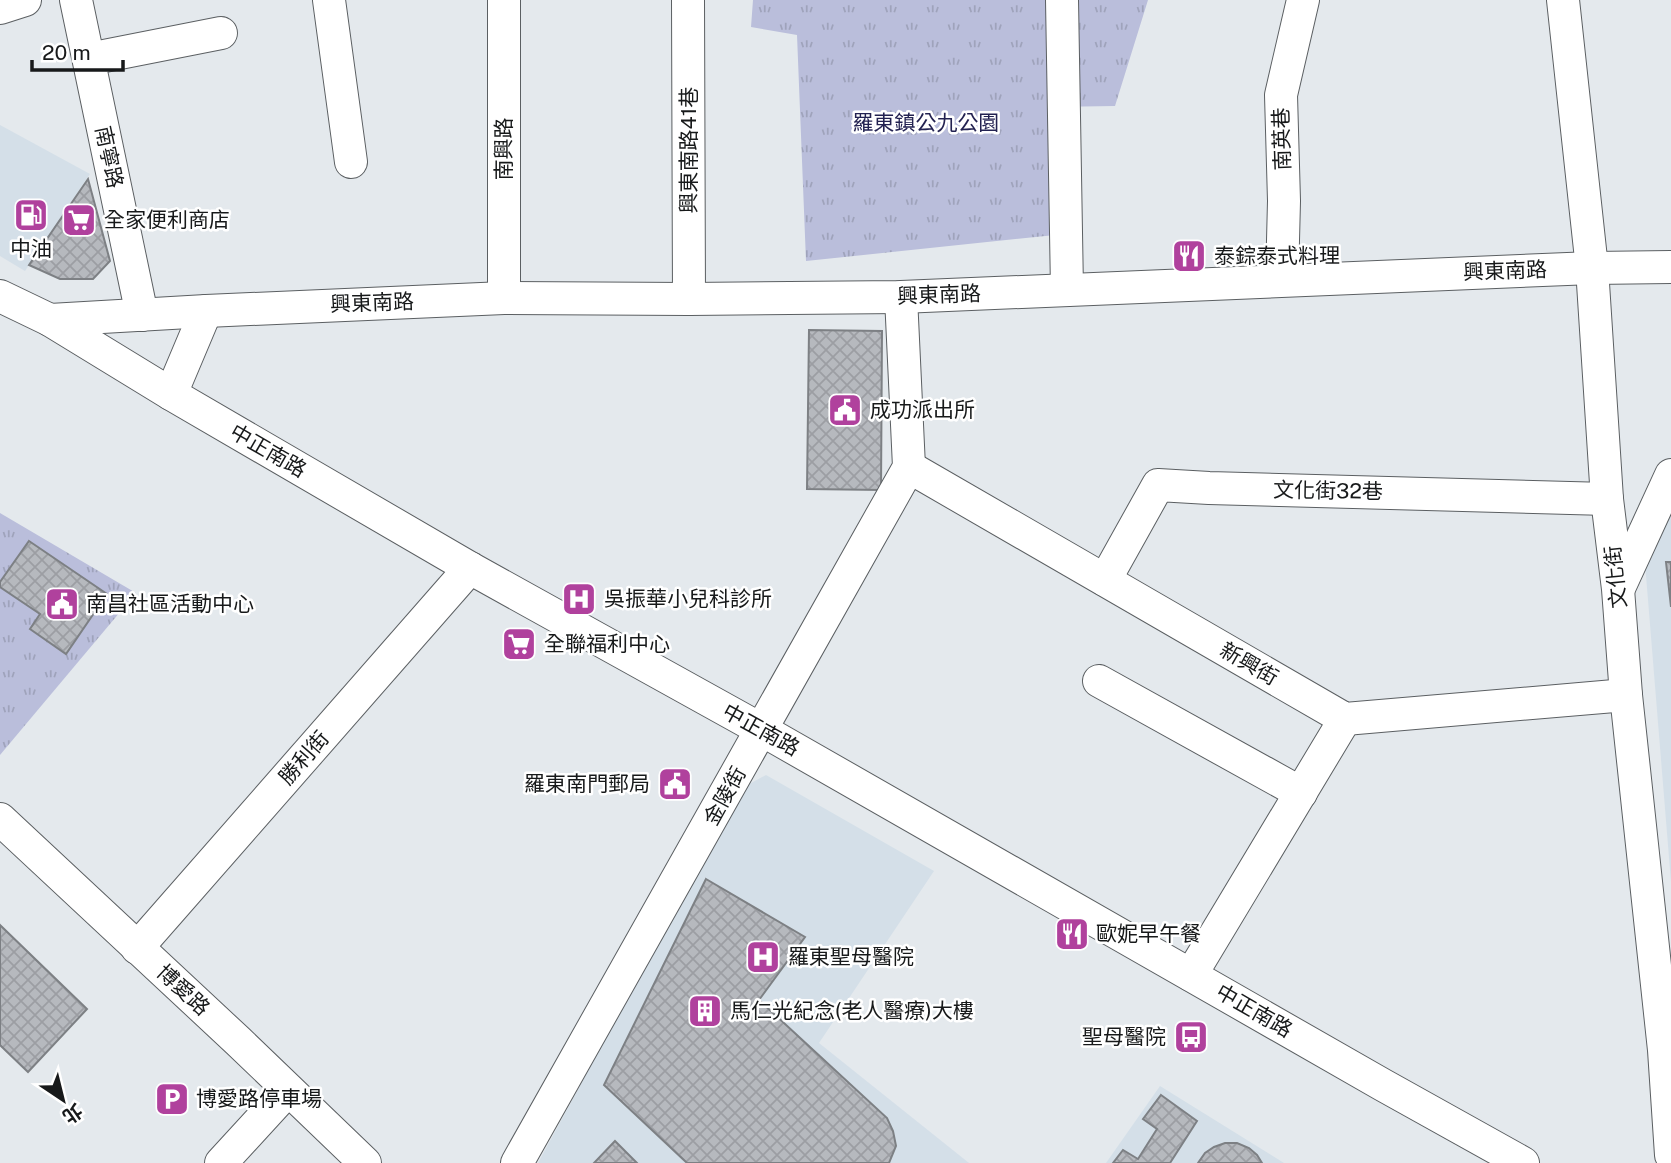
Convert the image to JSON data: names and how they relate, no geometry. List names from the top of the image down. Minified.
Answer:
{"streets":{"street":["南英巷","南興路","興東南路41巷","南寧路","興東南路","中正南路","文化街32巷","文化街","新興街","勝利街","金陵街","博愛路"]},"crossings":[["南英巷","興東南路"],["南興路","興東南路"],["興東南路41巷","興東南路"],["南寧路","興東南路"],["興東南路","中正南路"],["興東南路","文化街"],["中正南路","勝利街"],["中正南路","金陵街"],["文化街32巷","文化街"],["文化街32巷","新興街"],["新興街","金陵街"],["勝利街","博愛路"]],"parks":["羅東鎮公九公園"],"places":{"fuel station":["中油"],"supermarket":["全家便利商店","全聯福利中心"],"restaurant":["泰錝泰式料理","歐妮早午餐"],"public building":["成功派出所","南昌社區活動中心","羅東南門郵局"],"hospital":["吳振華小兒科診所","羅東聖母醫院"],"building":["馬仁光紀念(老人醫療)大樓"],"bus stop":["聖母醫院"],"parking":["博愛路停車場"]},"scale_bar":"20 m","north":"bottom right"}
